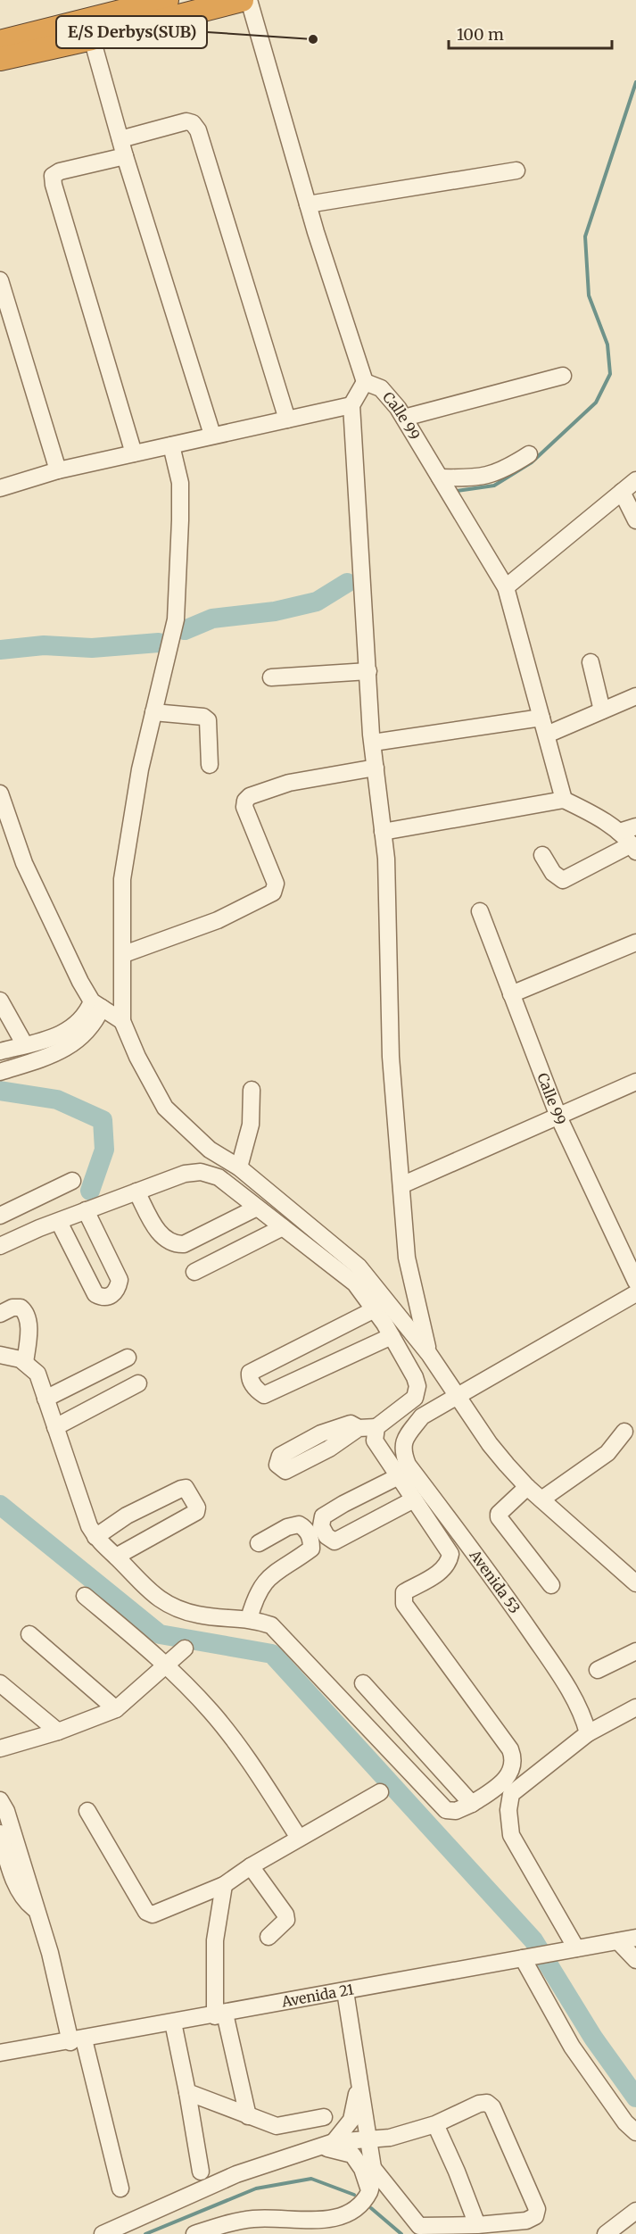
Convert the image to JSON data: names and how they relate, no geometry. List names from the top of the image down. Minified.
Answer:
{"streets":{"street":["Calle 99","Avenida 53","Avenida 21"]},"places":["E/S Derbys(SUB)"],"scale_bar":"100 m"}
